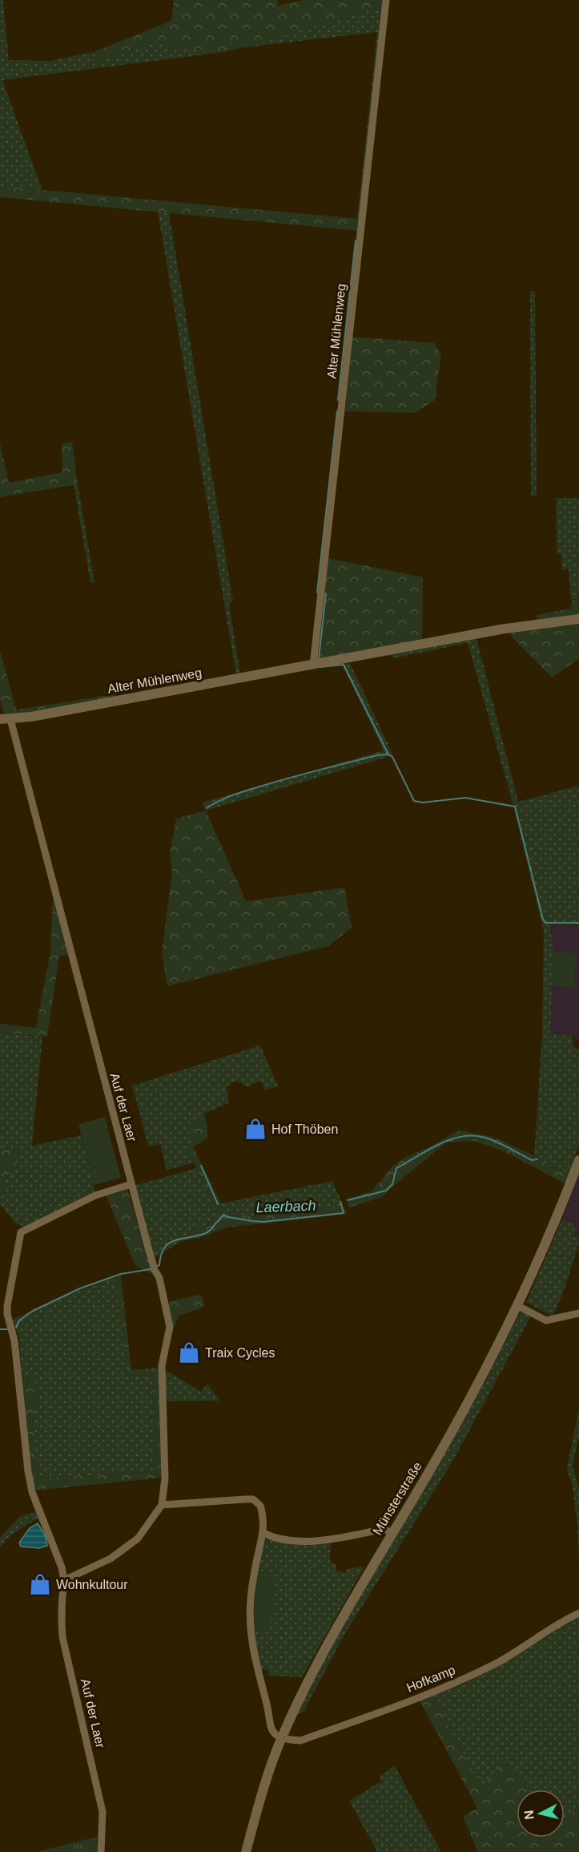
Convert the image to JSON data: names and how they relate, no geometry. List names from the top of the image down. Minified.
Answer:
{"streets":{"main road":["Alter Mühlenweg","Münsterstraße"],"street":["Auf der Laer","Hofkamp"]},"crossings":[["Alter Mühlenweg","Auf der Laer"],["Münsterstraße","Hofkamp"]],"water":["Laerbach"],"places":{"shop":["Hof Thöben","Traix Cycles","Wohnkultour"]},"north":"left"}
